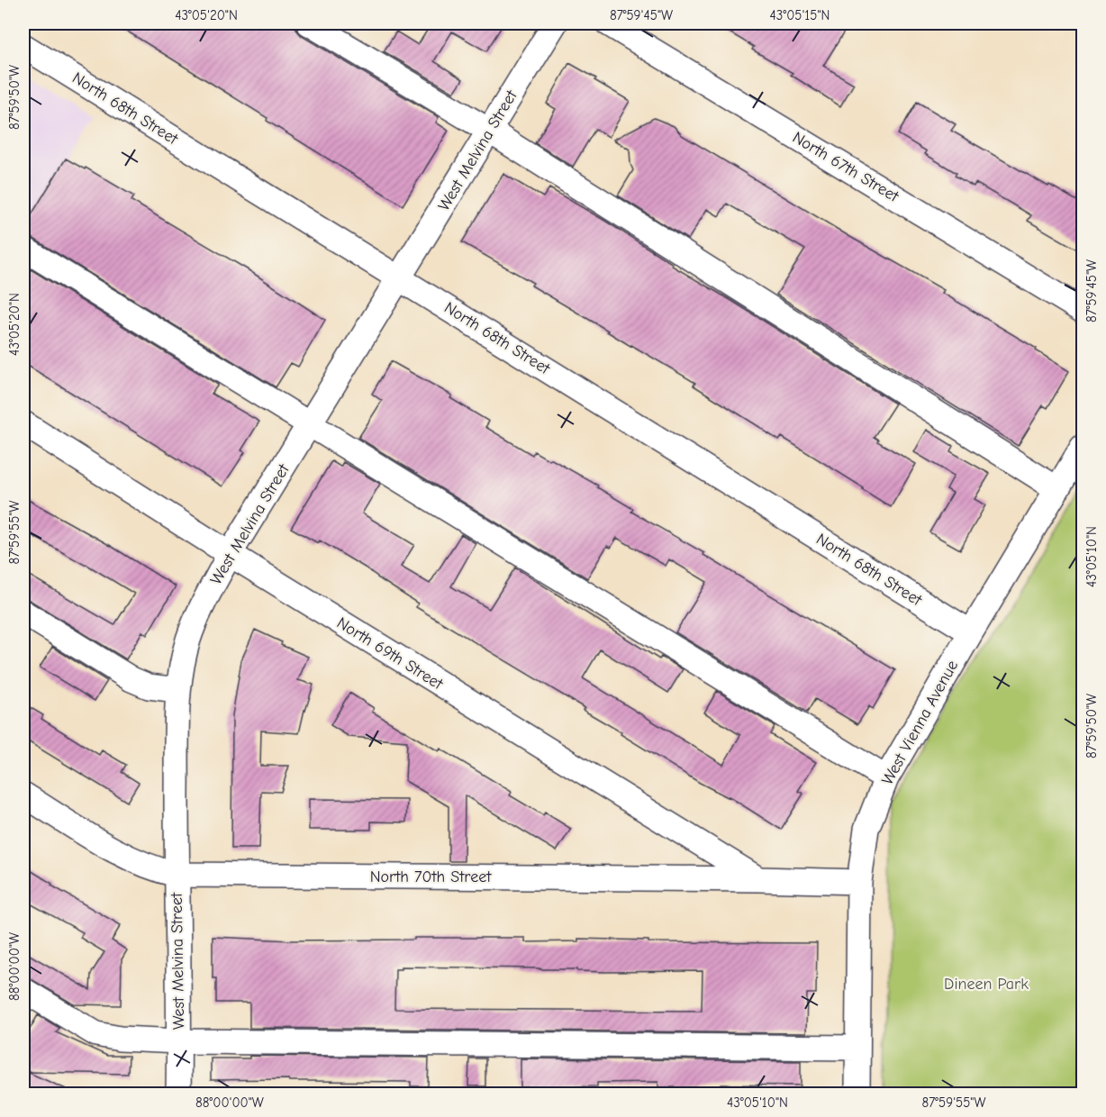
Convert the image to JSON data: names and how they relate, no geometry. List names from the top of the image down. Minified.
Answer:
{"streets":{"street":["North 68th Street","West Melvina Street","North 67th Street","North 69th Street","West Vienna Avenue","North 70th Street"]},"crossings":[["North 68th Street","West Melvina Street"],["North 68th Street","West Vienna Avenue"],["West Melvina Street","North 69th Street"],["West Melvina Street","North 70th Street"],["North 69th Street","North 70th Street"],["West Vienna Avenue","North 70th Street"]],"parks":["Dineen Park"],"coordinates":["43°05'20\"N","87°59'45\"W","43°05'15\"N","87°59'50\"W","87°59'55\"W","43°05'10\"N","88°00'00\"W"]}
